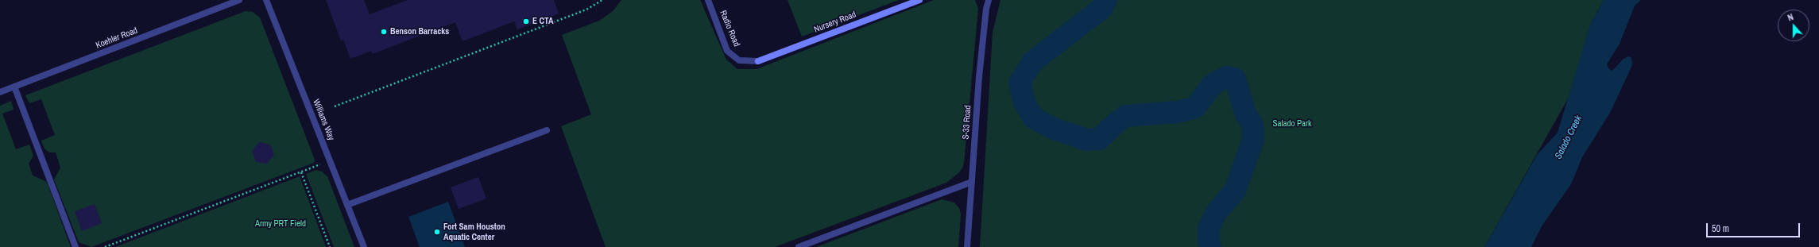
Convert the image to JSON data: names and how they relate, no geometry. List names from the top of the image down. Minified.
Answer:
{"streets":{"street":["Nursery Road","Radio Road","Koehler Road","Williams Way","S-33 Road"]},"crossings":[["Nursery Road","Radio Road"]],"water":["Salado Creek"],"parks":["Salado Park","Army PRT Field"],"places":["E CTA","Benson Barracks","Fort Sam Houston Aquatic Center"],"scale_bar":"50 m","north":"top"}
